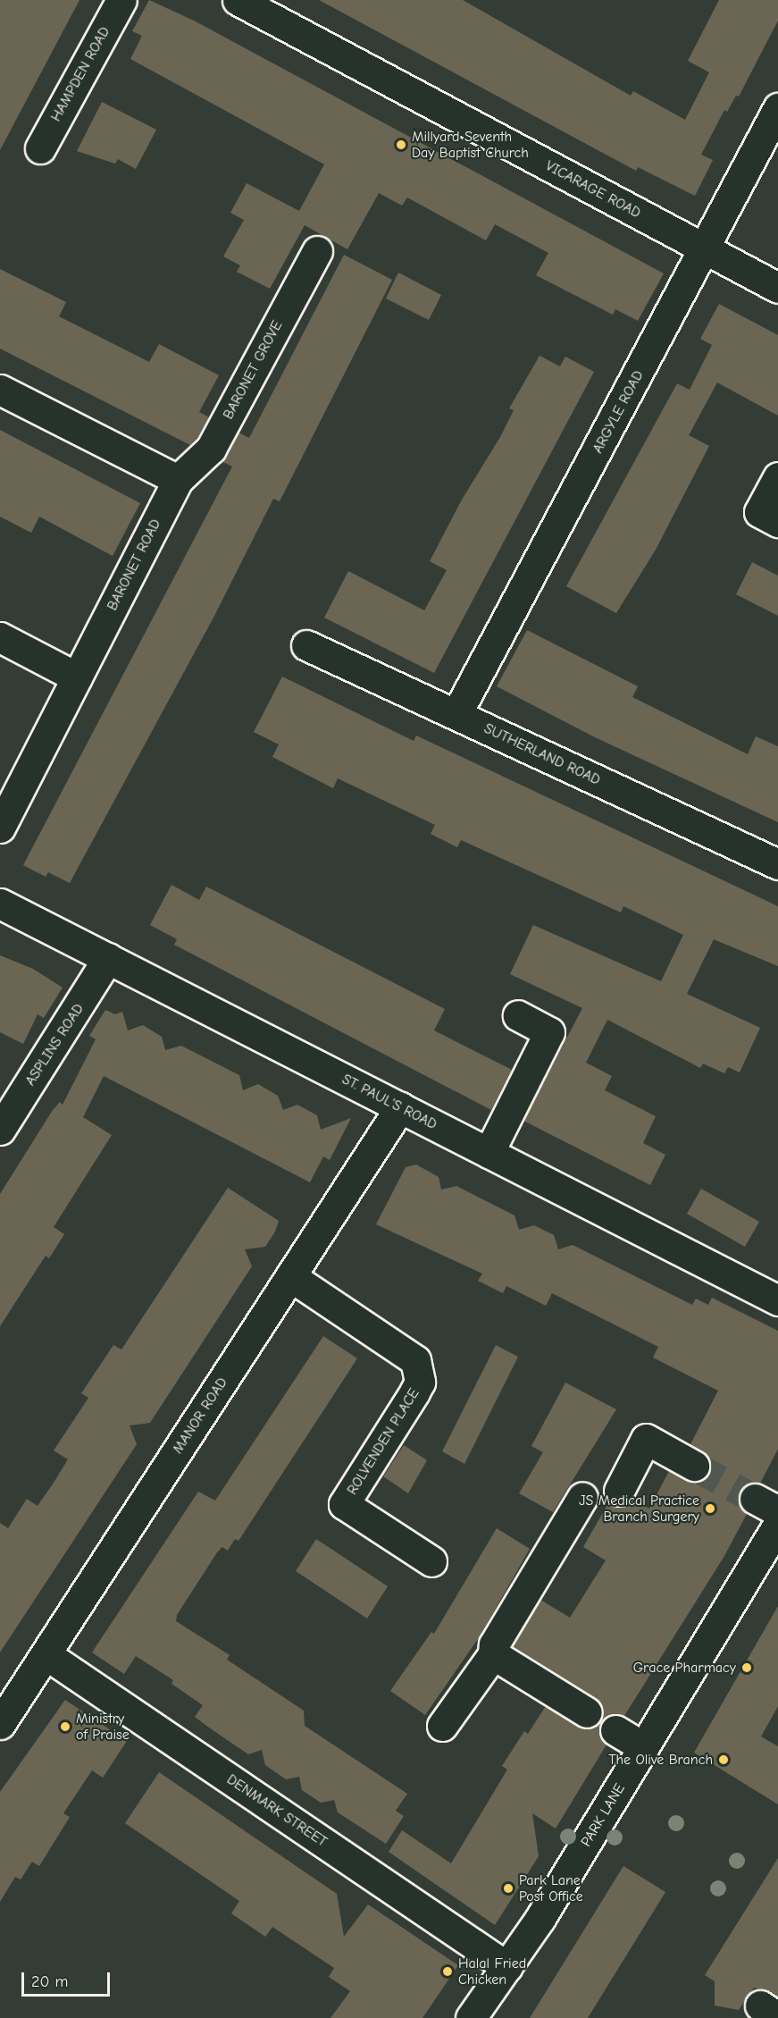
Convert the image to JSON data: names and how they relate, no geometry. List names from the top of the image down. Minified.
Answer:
{"streets":{"street":["HAMPDEN ROAD","VICARAGE ROAD","BARONET GROVE","ARGYLE ROAD","BARONET ROAD","SUTHERLAND ROAD","ASPLINS ROAD","ST. PAUL'S ROAD","MANOR ROAD","ROLVENDEN PLACE","DENMARK STREET","PARK LANE"]},"crossings":[["VICARAGE ROAD","ARGYLE ROAD"],["BARONET GROVE","BARONET ROAD"],["ARGYLE ROAD","SUTHERLAND ROAD"],["ASPLINS ROAD","ST. PAUL'S ROAD"],["ST. PAUL'S ROAD","MANOR ROAD"],["MANOR ROAD","ROLVENDEN PLACE"],["MANOR ROAD","DENMARK STREET"],["DENMARK STREET","PARK LANE"]],"places":["Millyard Seventh Day Baptist Church","JS Medical Practice Branch Surgery","Grace Pharmacy","Ministry of Praise","The Olive Branch","Park Lane Post Office","Halal Fried Chicken"],"scale_bar":"20 m"}
